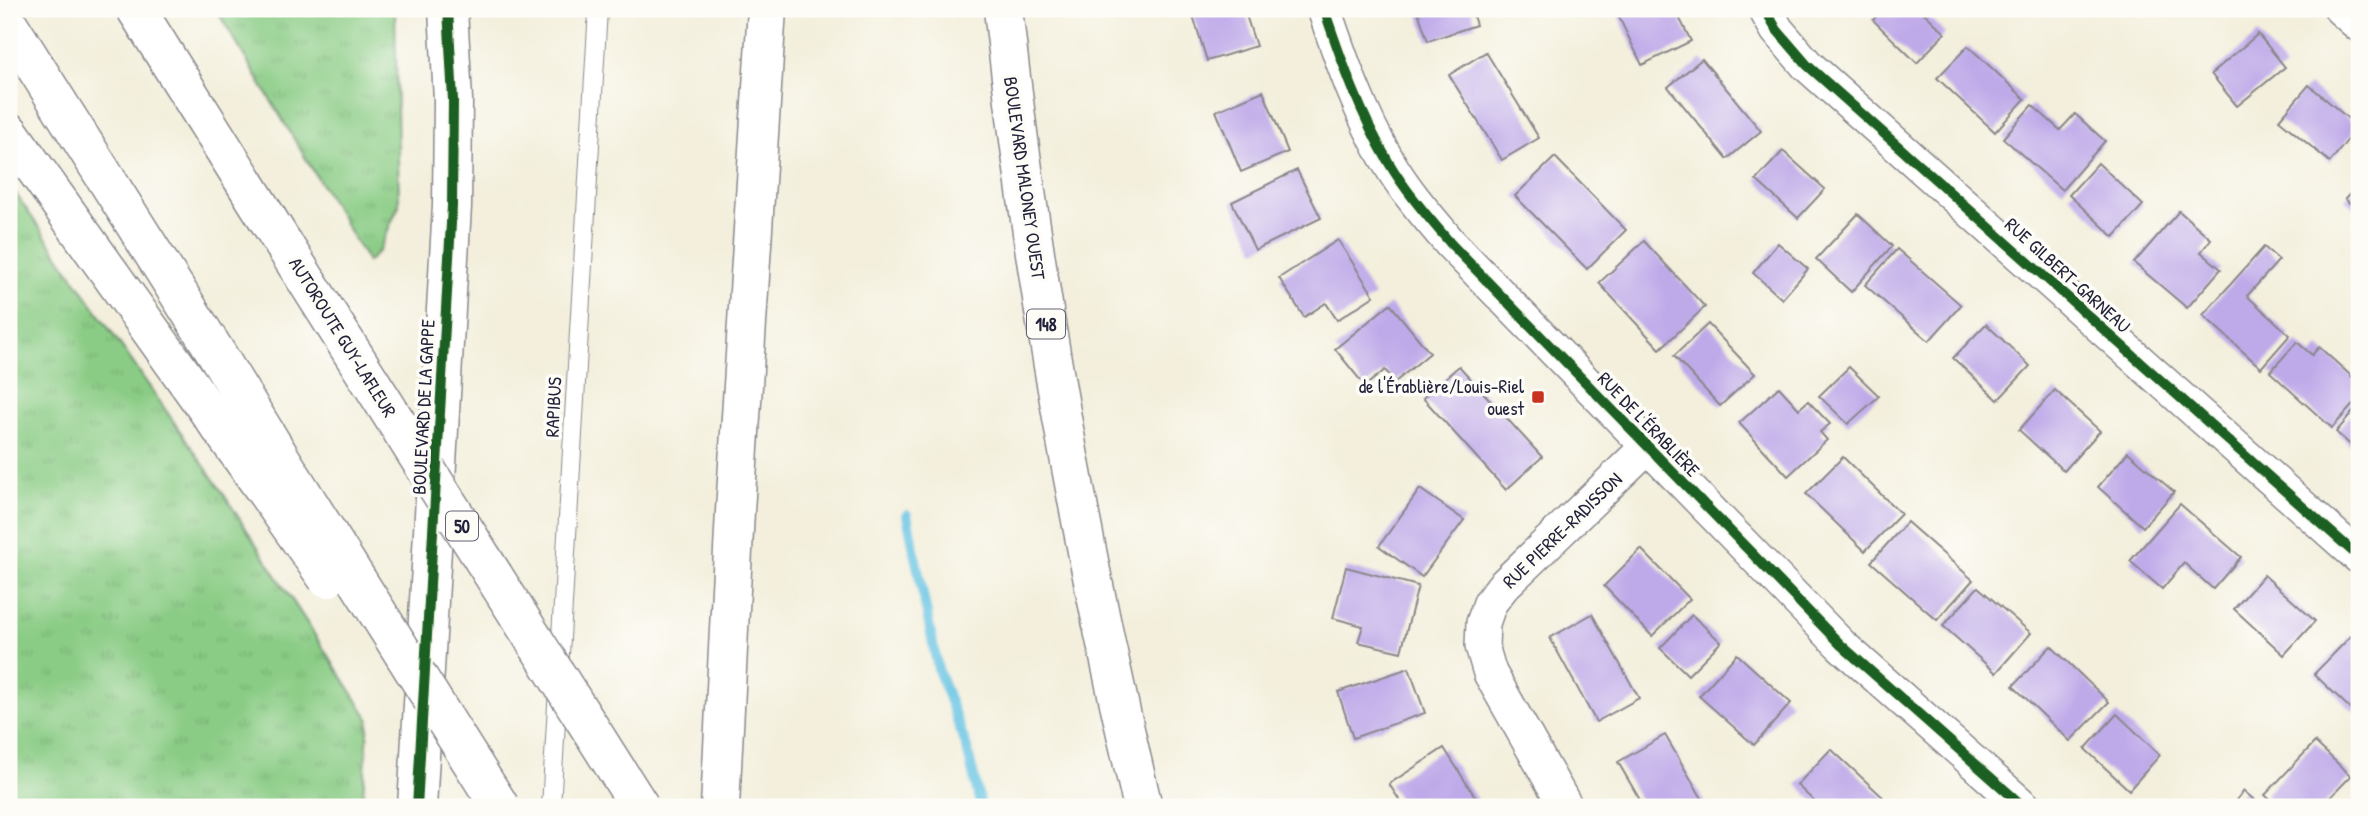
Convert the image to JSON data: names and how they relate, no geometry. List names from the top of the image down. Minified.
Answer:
{"streets":{"main road":["BOULEVARD MALONEY OUEST","148","AUTOROUTE GUY-LAFLEUR","BOULEVARD DE LA GAPPE","50"],"street":["RUE GILBERT-GARNEAU","RUE DE L'ÉRABLIÈRE","RUE PIERRE-RADISSON"],"lane":["RAPIBUS"]},"crossings":[["RUE DE L'ÉRABLIÈRE","RUE PIERRE-RADISSON"]],"places":{"transit":["de l'Érablière/Louis-Riel ouest"]}}
